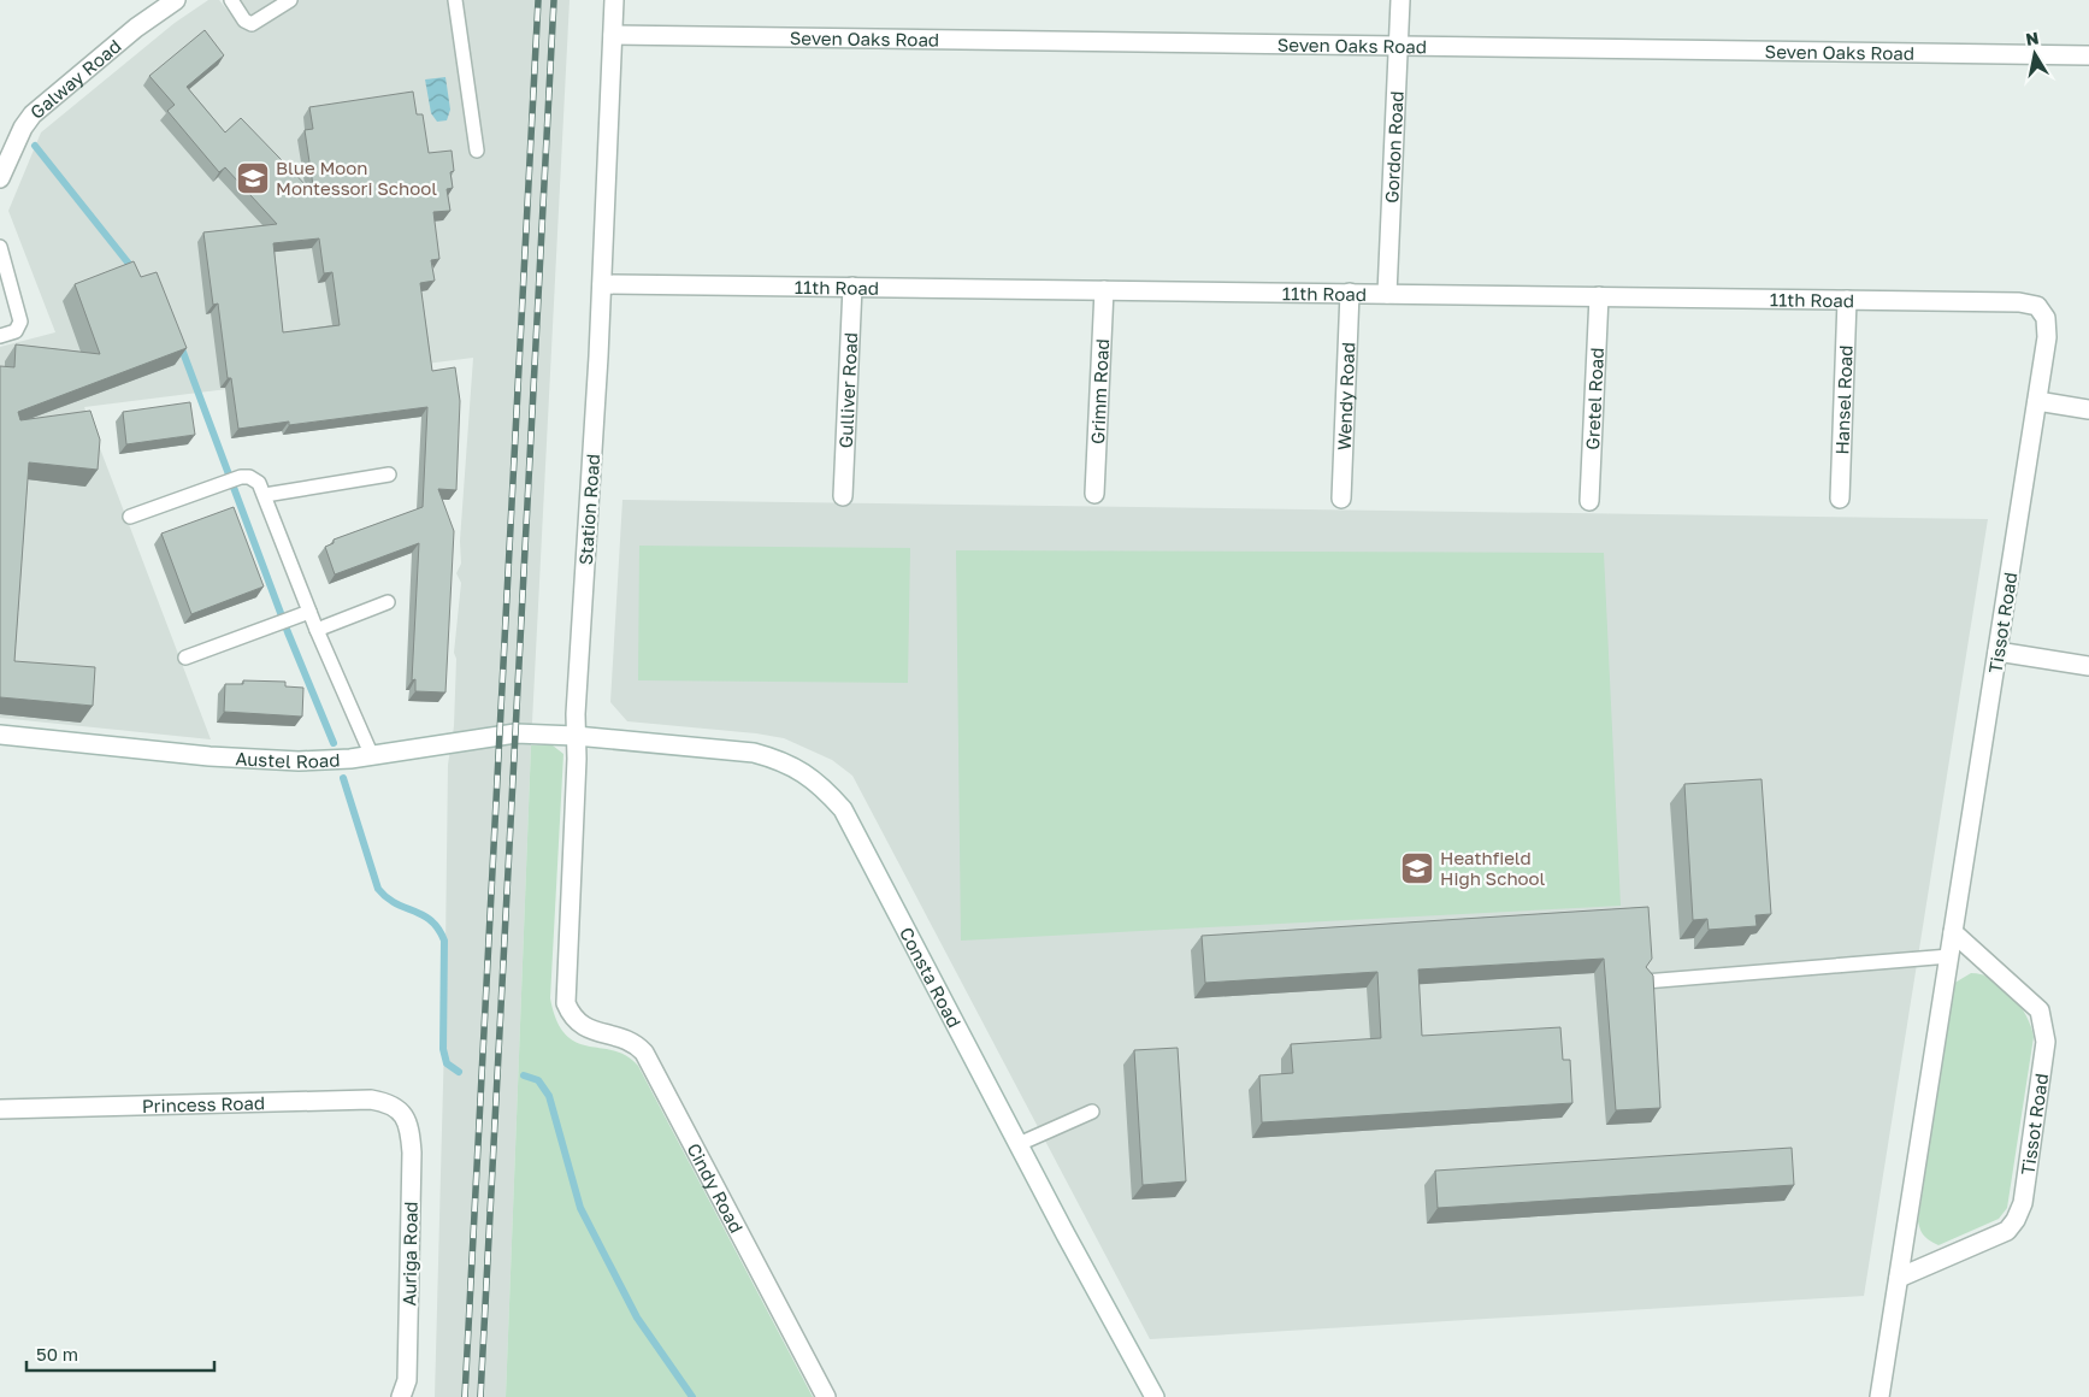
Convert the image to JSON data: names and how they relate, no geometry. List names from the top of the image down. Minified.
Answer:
{"streets":{"street":["Seven Oaks Road","Galway Road","Gordon Road","11th Road","Gulliver Road","Grimm Road","Wendy Road","Gretel Road","Hansel Road","Station Road","Tissot Road","Austel Road","Consta Road","Princess Road","Cindy Road","Auriga Road"]},"crossings":[["Seven Oaks Road","Gordon Road"],["Seven Oaks Road","Station Road"],["Gordon Road","11th Road"],["11th Road","Gulliver Road"],["11th Road","Grimm Road"],["11th Road","Wendy Road"],["11th Road","Gretel Road"],["11th Road","Hansel Road"],["11th Road","Station Road"],["11th Road","Tissot Road"],["Station Road","Austel Road"],["Station Road","Consta Road"],["Station Road","Cindy Road"],["Austel Road","Consta Road"],["Princess Road","Auriga Road"]],"places":{"school or university":["Blue Moon Montessori School","Heathfield High School"]},"scale_bar":"50 m","north":"top"}
